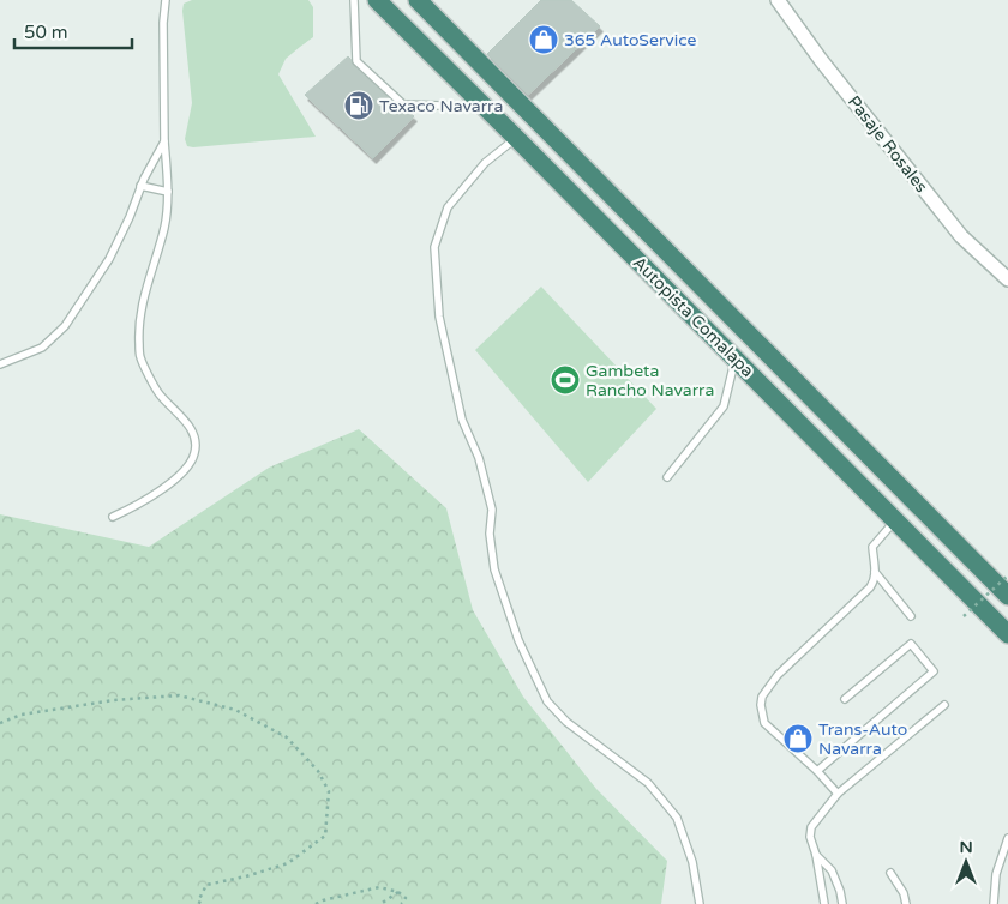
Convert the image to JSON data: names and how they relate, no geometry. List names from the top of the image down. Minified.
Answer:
{"streets":{"highway":["Autopista Comalapa"],"street":["Pasaje Rosales"]},"places":{"shop":["365 AutoService","Trans-Auto Navarra"],"fuel station":["Texaco Navarra"],"sports":["Gambeta Rancho Navarra"]},"scale_bar":"50 m","north":"top"}
